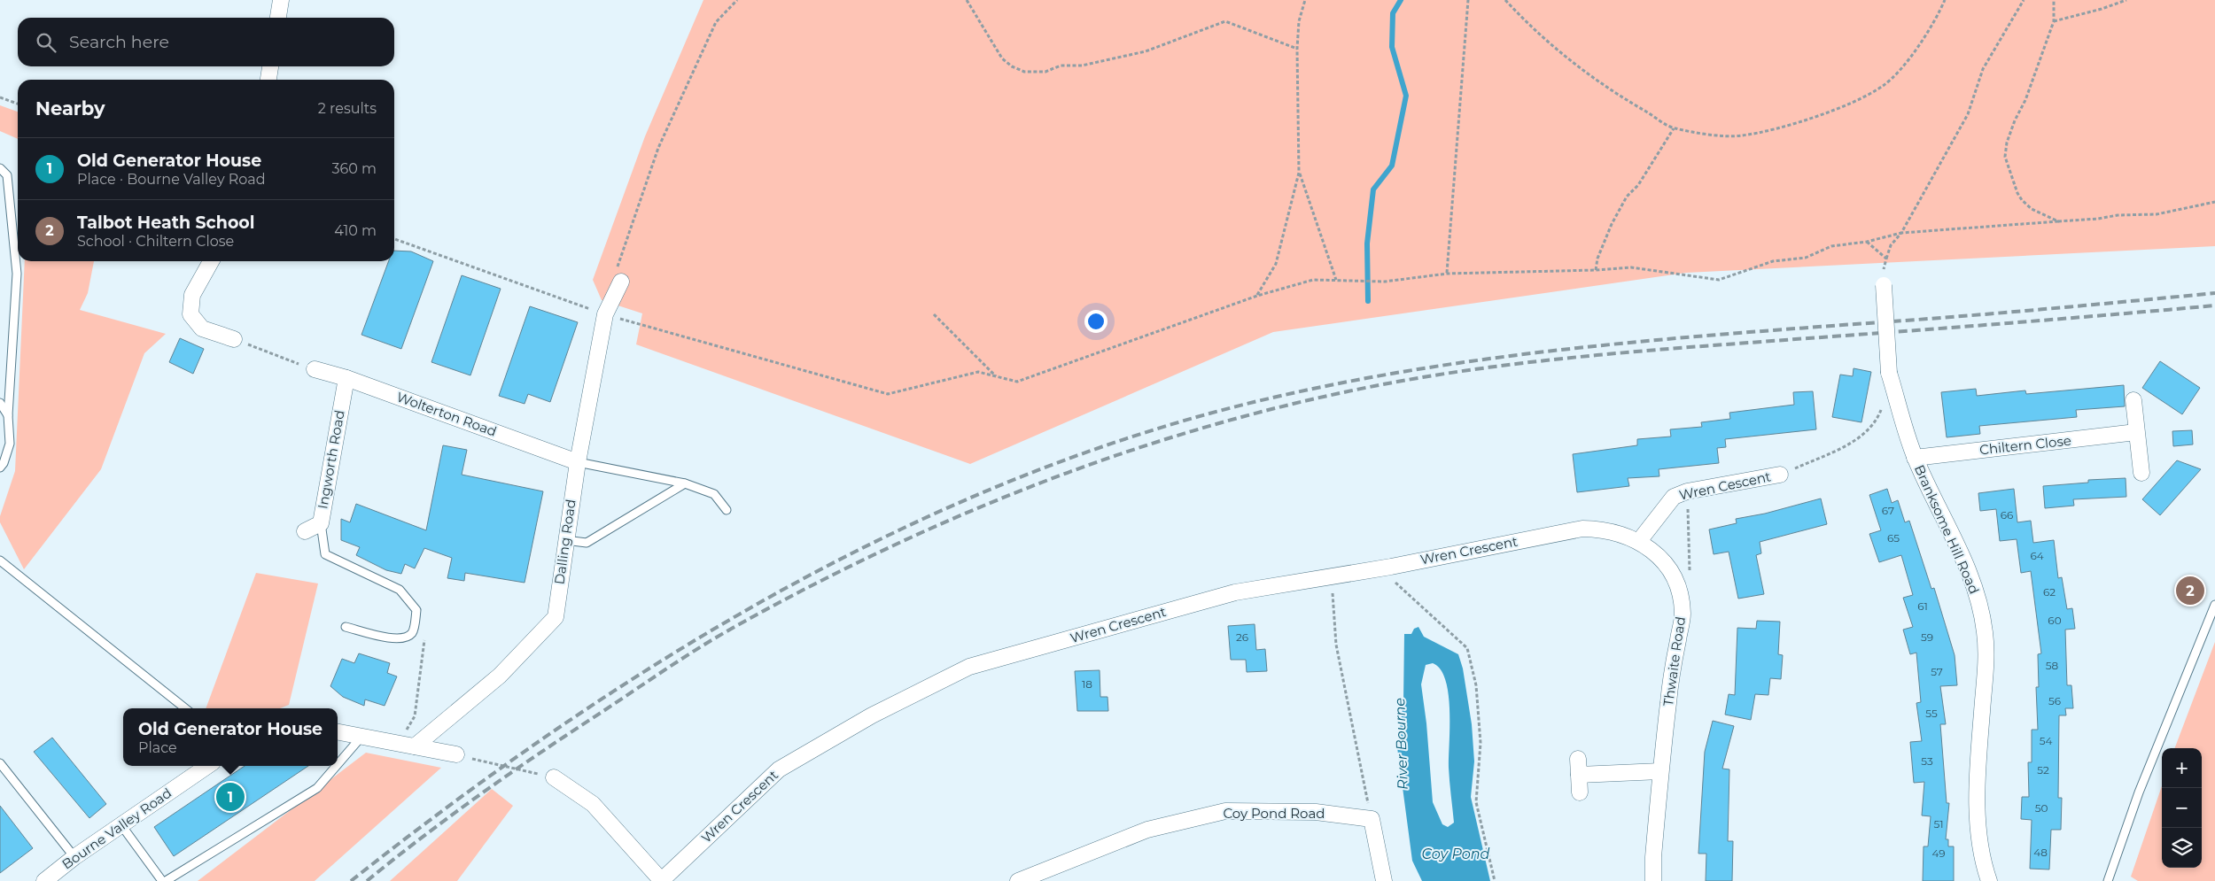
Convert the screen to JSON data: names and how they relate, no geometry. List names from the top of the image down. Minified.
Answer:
{"streets":{"street":["Wolterton Road","Chiltern Close","Ingworth Road","Wren Cescent","Branksome Hill Road","Dalling Road","Wren Crescent","Thwaite Road","Coy Pond Road","Bourne Valley Road"]},"crossings":[["Wolterton Road","Ingworth Road"],["Wolterton Road","Dalling Road"],["Chiltern Close","Branksome Hill Road"],["Wren Cescent","Wren Crescent"],["Wren Cescent","Thwaite Road"],["Wren Crescent","Thwaite Road"]],"water":["River Bourne","Coy Pond"],"house_numbers":["67","66","65","64","62","61","60","26","59","58","57","18","56","55","54","53","52","50","51","48","49"],"page":{"search":"Search here","heading":["Nearby","2 results"],"list":[{"mark":"1","name":"Old Generator House","note":"Place · Bourne Valley Road","value":"360 m"},{"mark":"2","name":"Talbot Heath School","note":"School · Chiltern Close","value":"410 m"}],"pins":["2","1"],"popup":["Old Generator House","Place"],"map_buttons":["+","−"]}}
